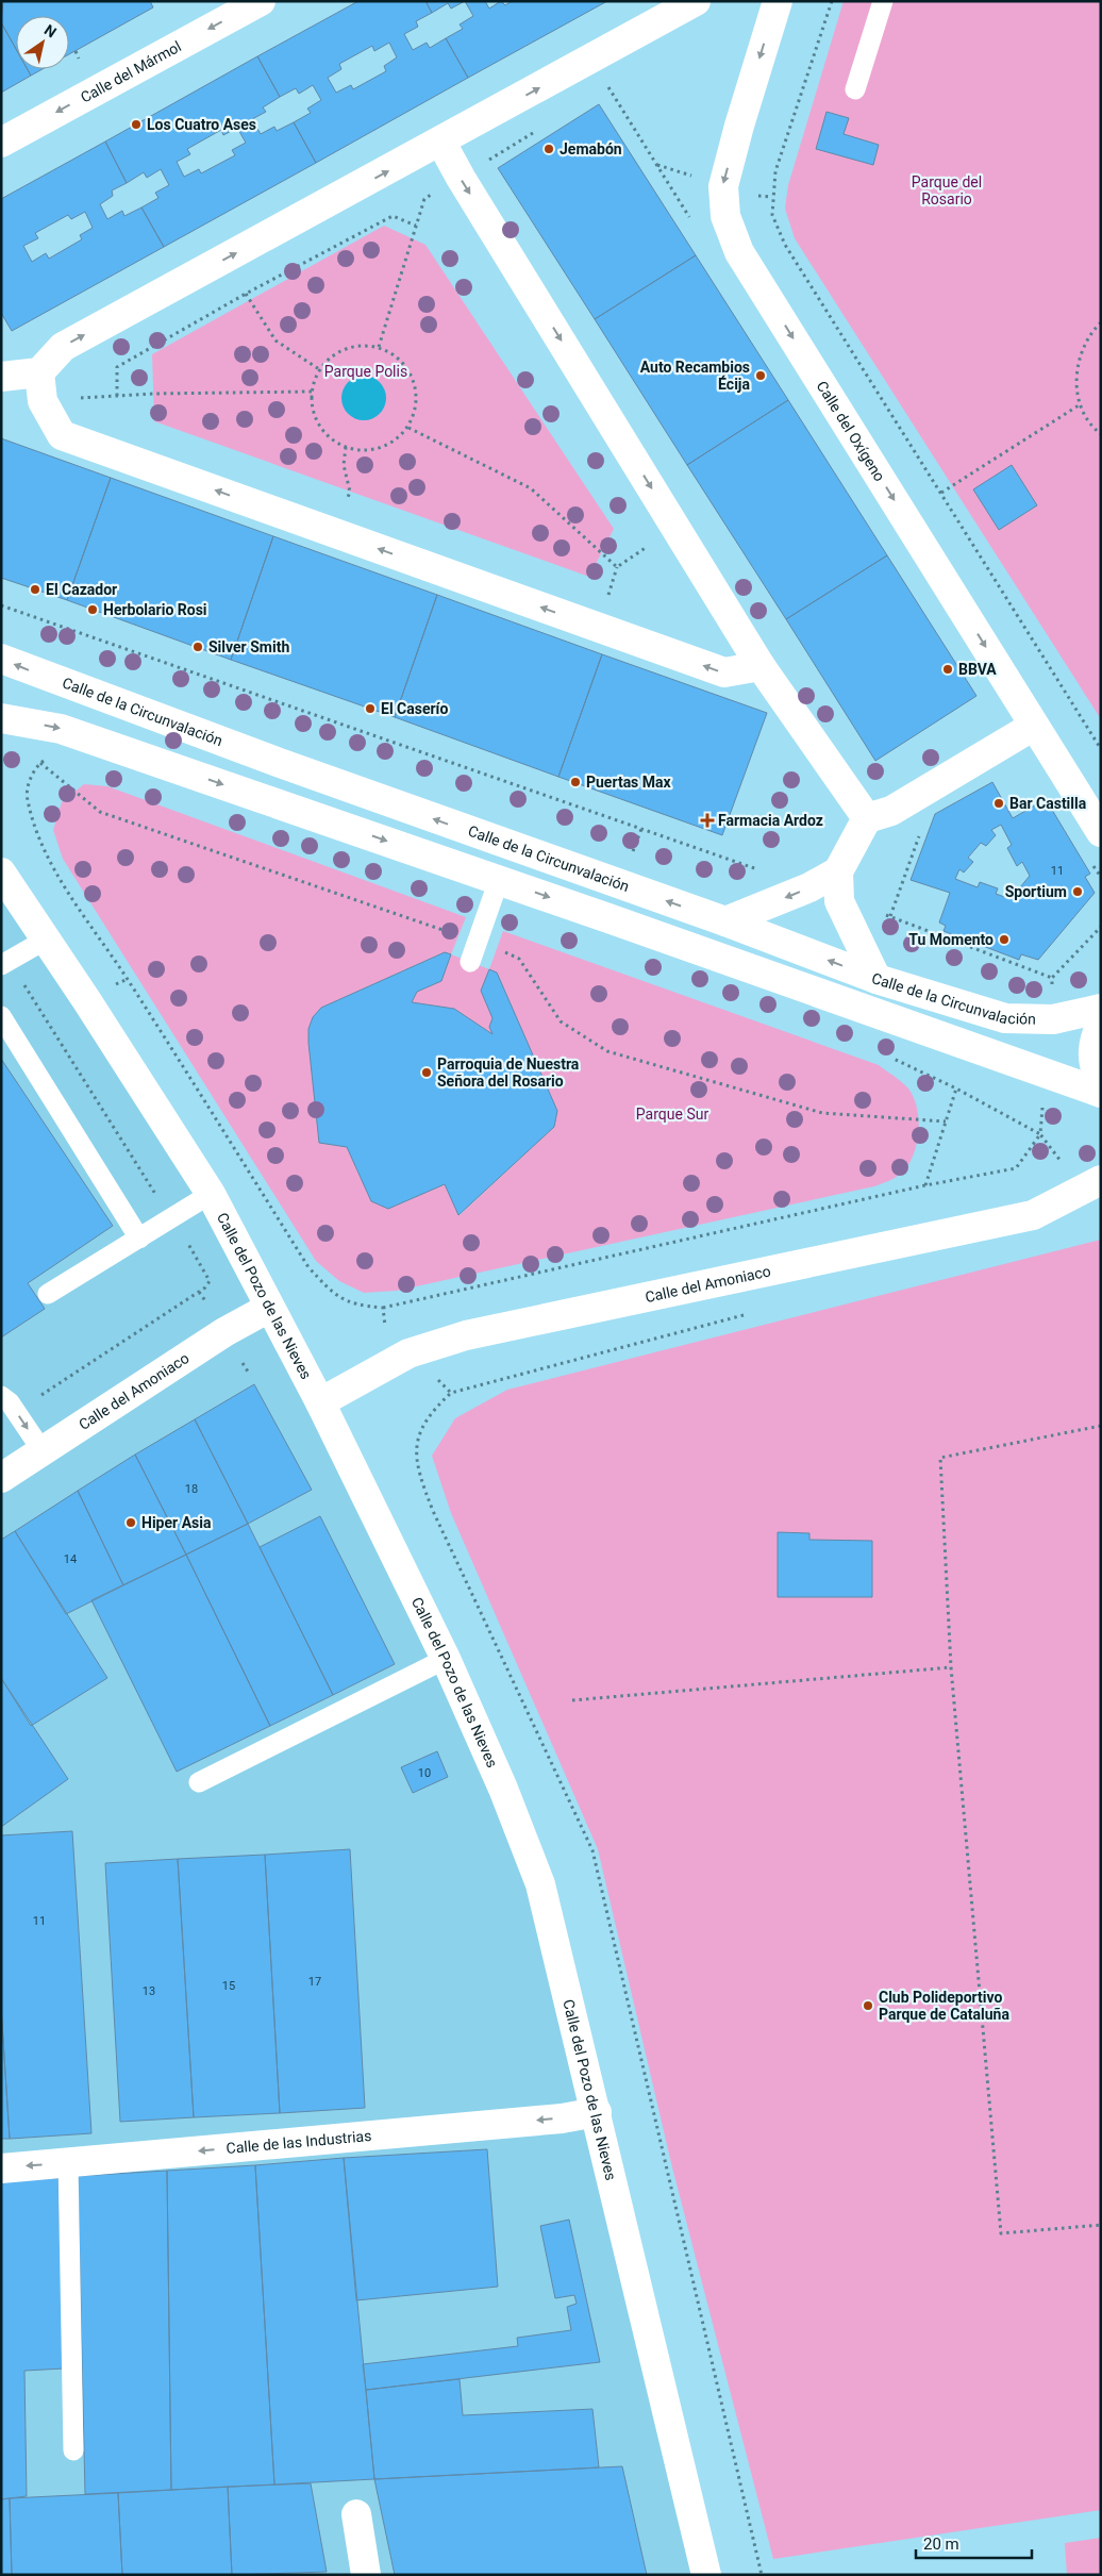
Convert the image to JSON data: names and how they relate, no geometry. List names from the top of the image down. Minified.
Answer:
{"streets":{"street":["Calle del Mármol","Calle del Oxígeno","Calle de la Circunvalación","Calle del Amoniaco","Calle del Pozo de las Nieves","Calle de las Industrias"]},"crossings":[["Calle del Amoniaco","Calle del Pozo de las Nieves"],["Calle del Pozo de las Nieves","Calle de las Industrias"]],"one_way":["Calle de las Industrias"],"parks":["Parque del Rosario","Parque Polis","Parque Sur"],"places":{"other":["Los Cuatro Ases","Jemabón","Auto Recambios Écija","El Cazador","Herbolario Rosi","Silver Smith","BBVA","El Caserío","Puertas Max","Bar Castilla","Sportium","Tu Momento","Parroquia de Nuestra Señora del Rosario","Hiper Asia","Club Polideportivo Parque de Cataluña"],"health":["Farmacia Ardoz"]},"house_numbers":["11","18","14","10","11","17","15","13"],"scale_bar":"20 m","north":"top right"}
